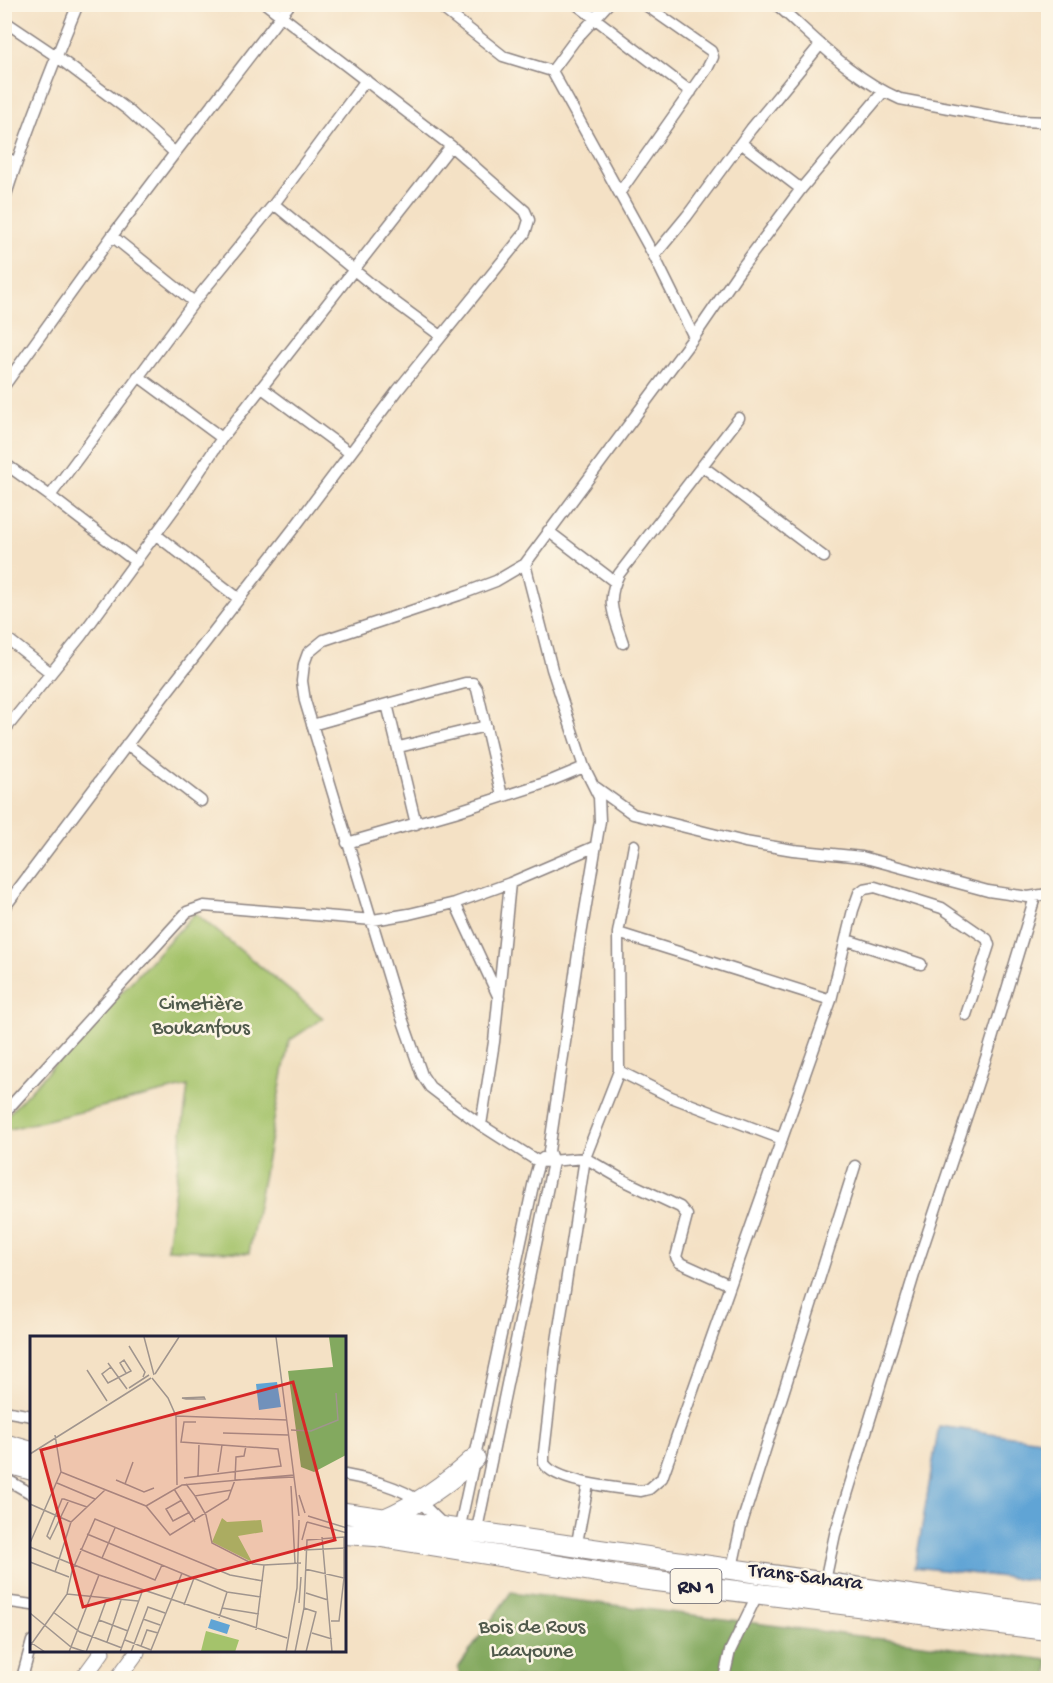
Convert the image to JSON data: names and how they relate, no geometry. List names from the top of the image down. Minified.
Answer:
{"streets":{"highway":["Trans-Sahara","RN 1"]},"parks":["Cimetière Boukanfous","Bois de Rous Laayoune"]}
